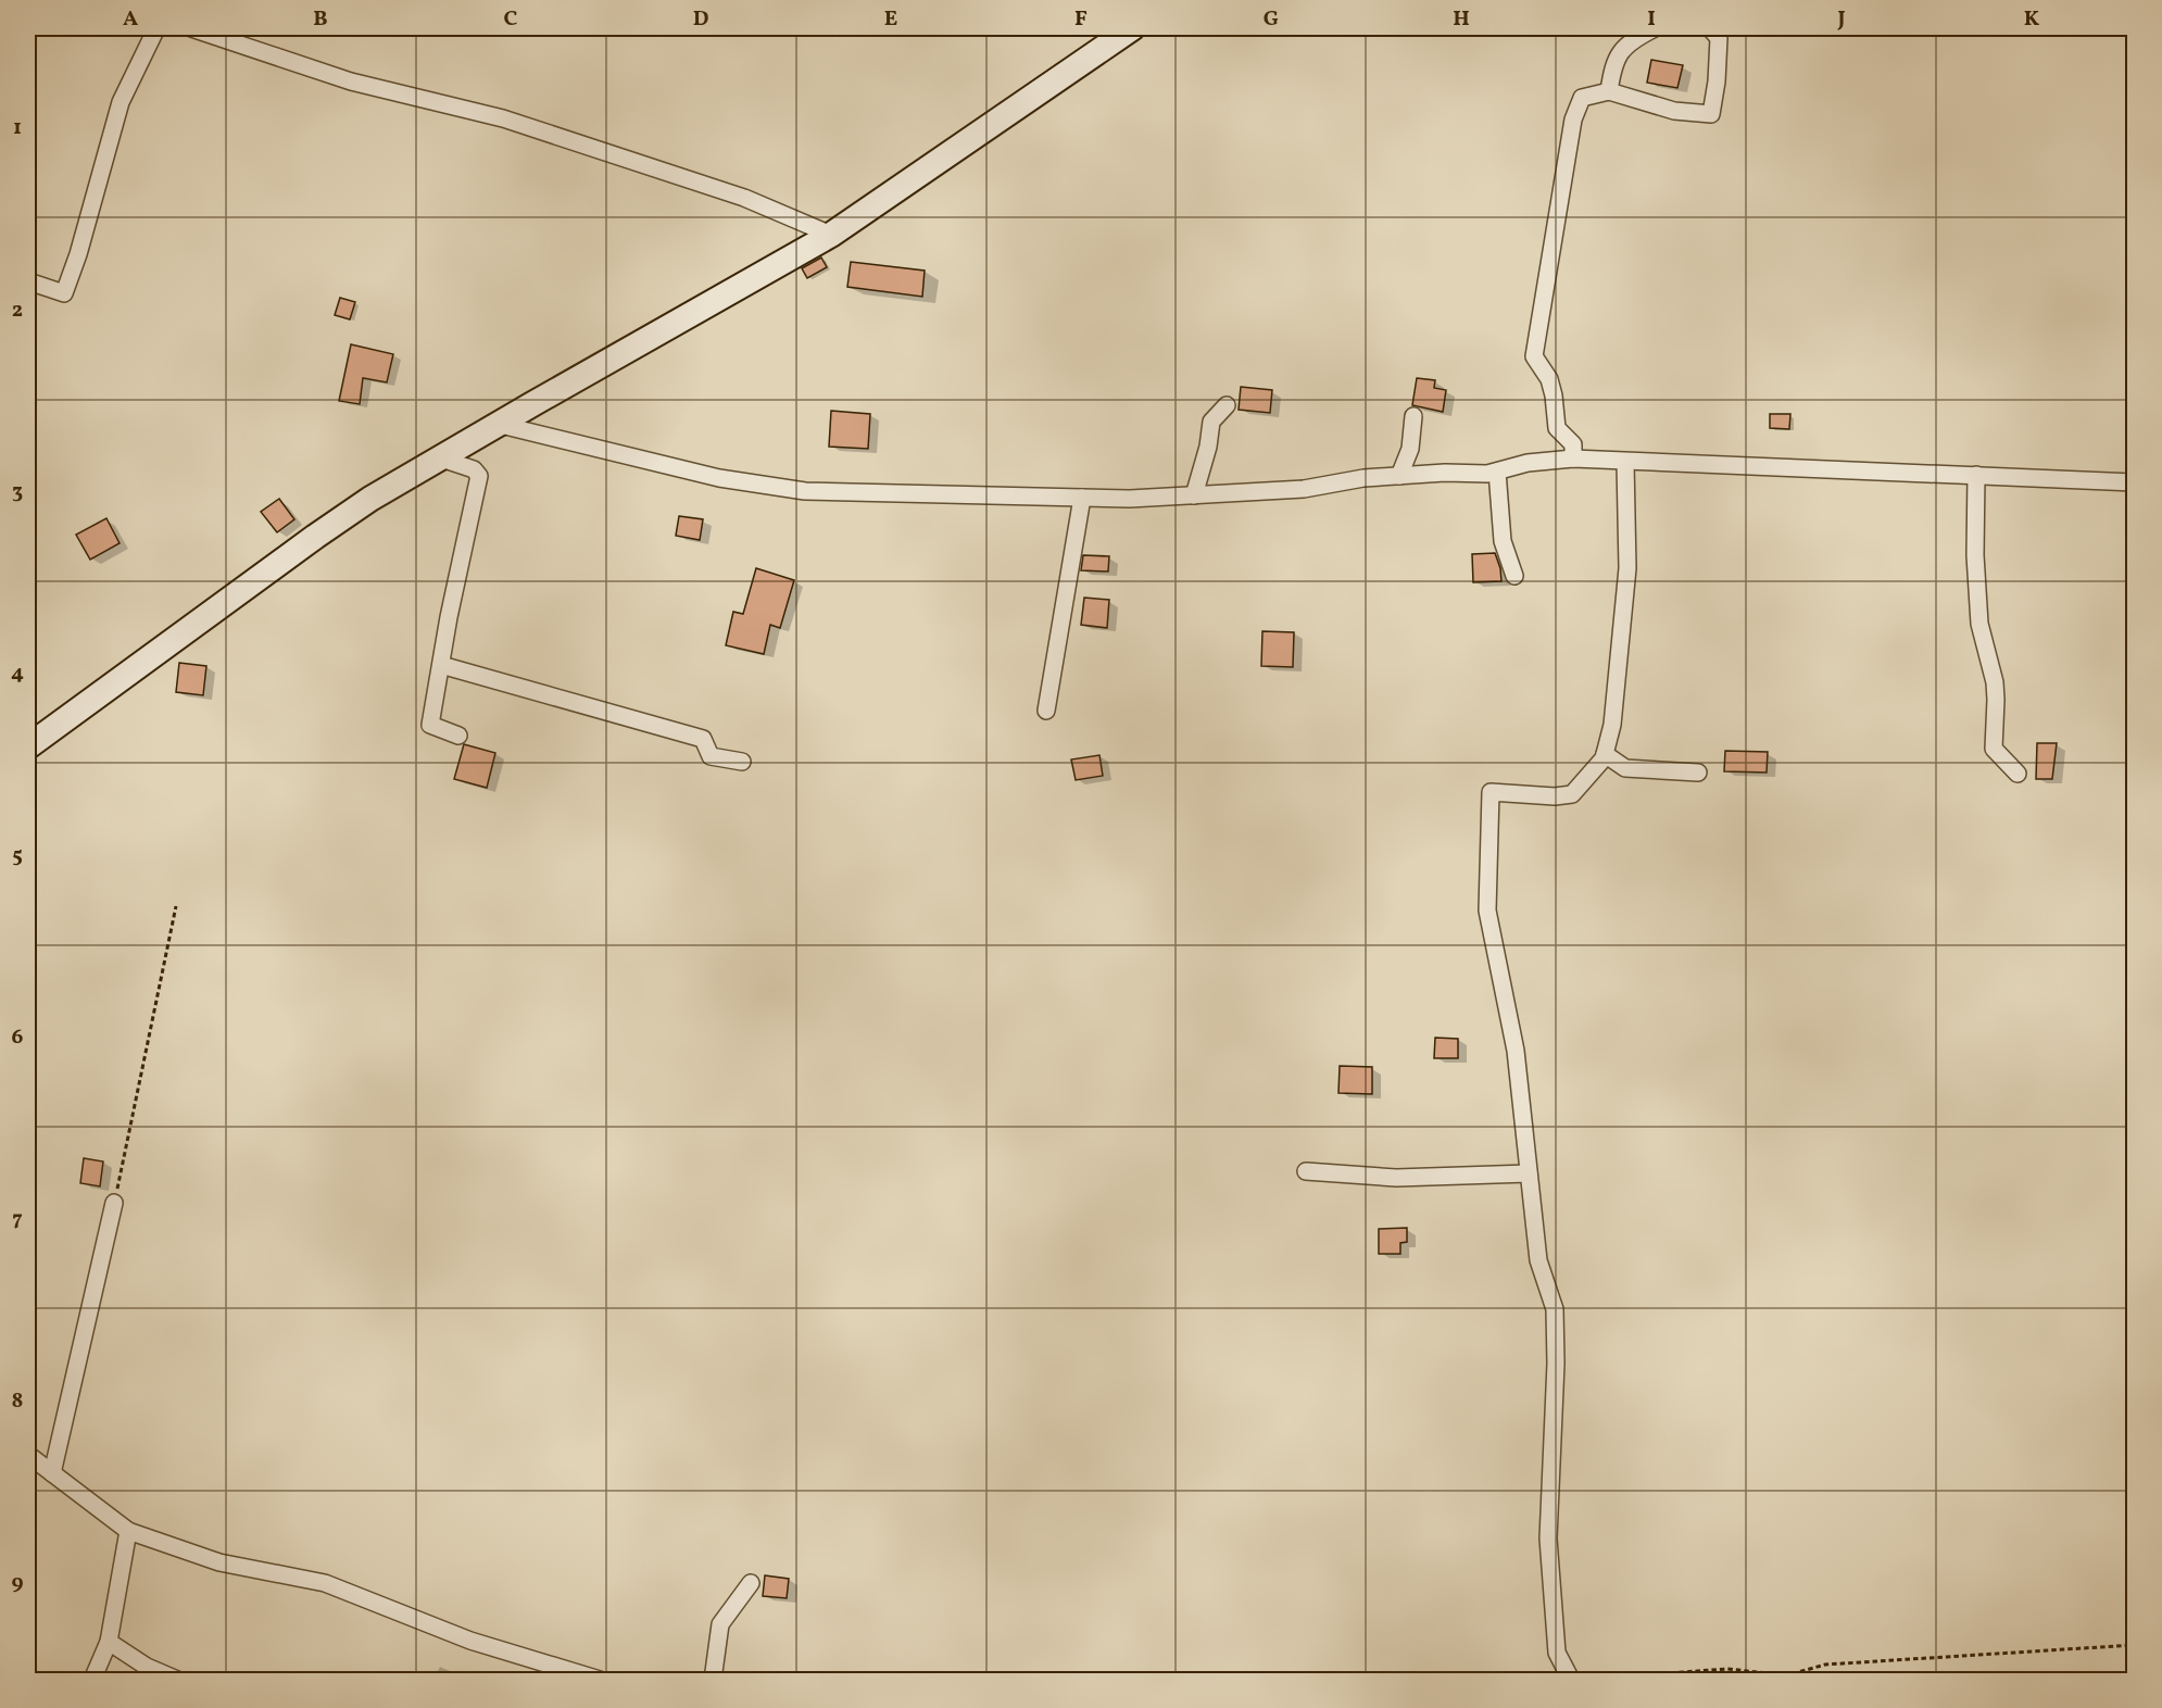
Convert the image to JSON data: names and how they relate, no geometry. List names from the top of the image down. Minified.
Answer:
{"grid":{"columns":["A","B","C","D","E","F","G","H","I","J","K"],"rows":["1","2","3","4","5","6","7","8","9"]}}
